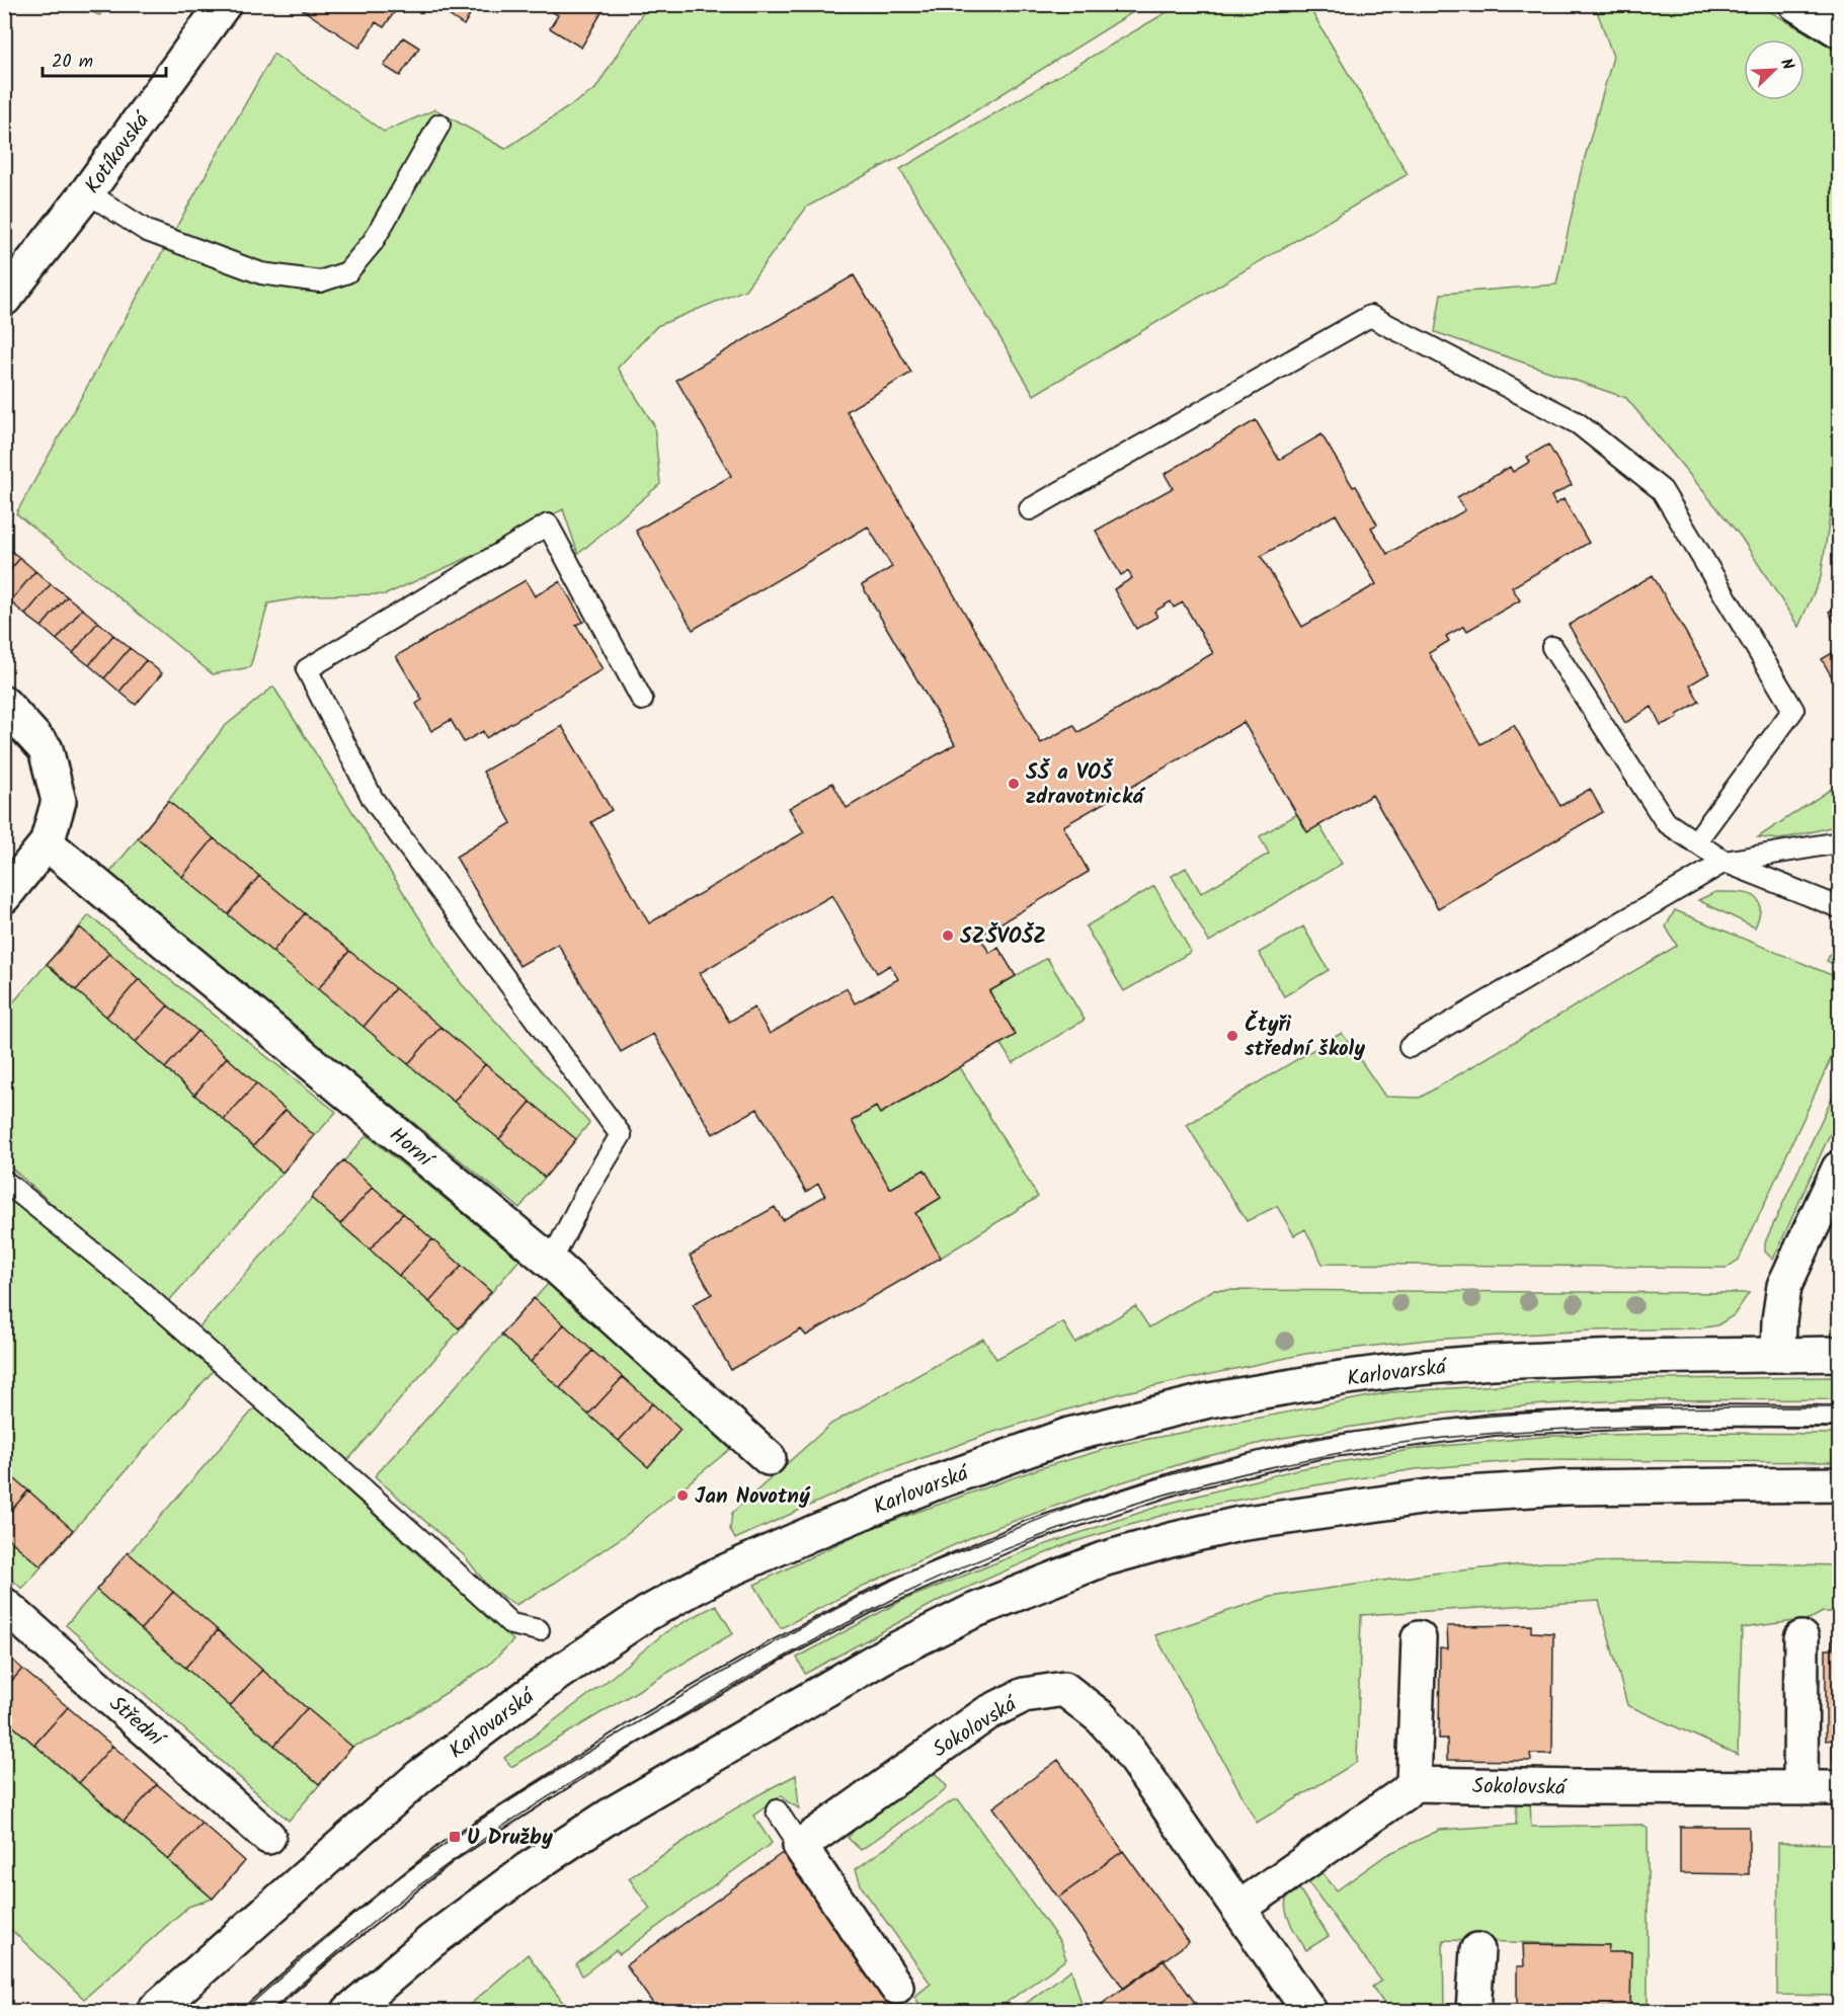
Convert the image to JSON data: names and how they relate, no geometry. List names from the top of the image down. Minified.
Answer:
{"streets":{"street":["Kotíkovská","Horní","Karlovarská","Střední","Sokolovská"]},"places":{"other":["SŠ a VOŠ zdravotnická","SZŠVOŠZ","Čtyři střední školy","Jan Novotný"],"transit":["U Družby"]},"scale_bar":"20 m","north":"top right"}
